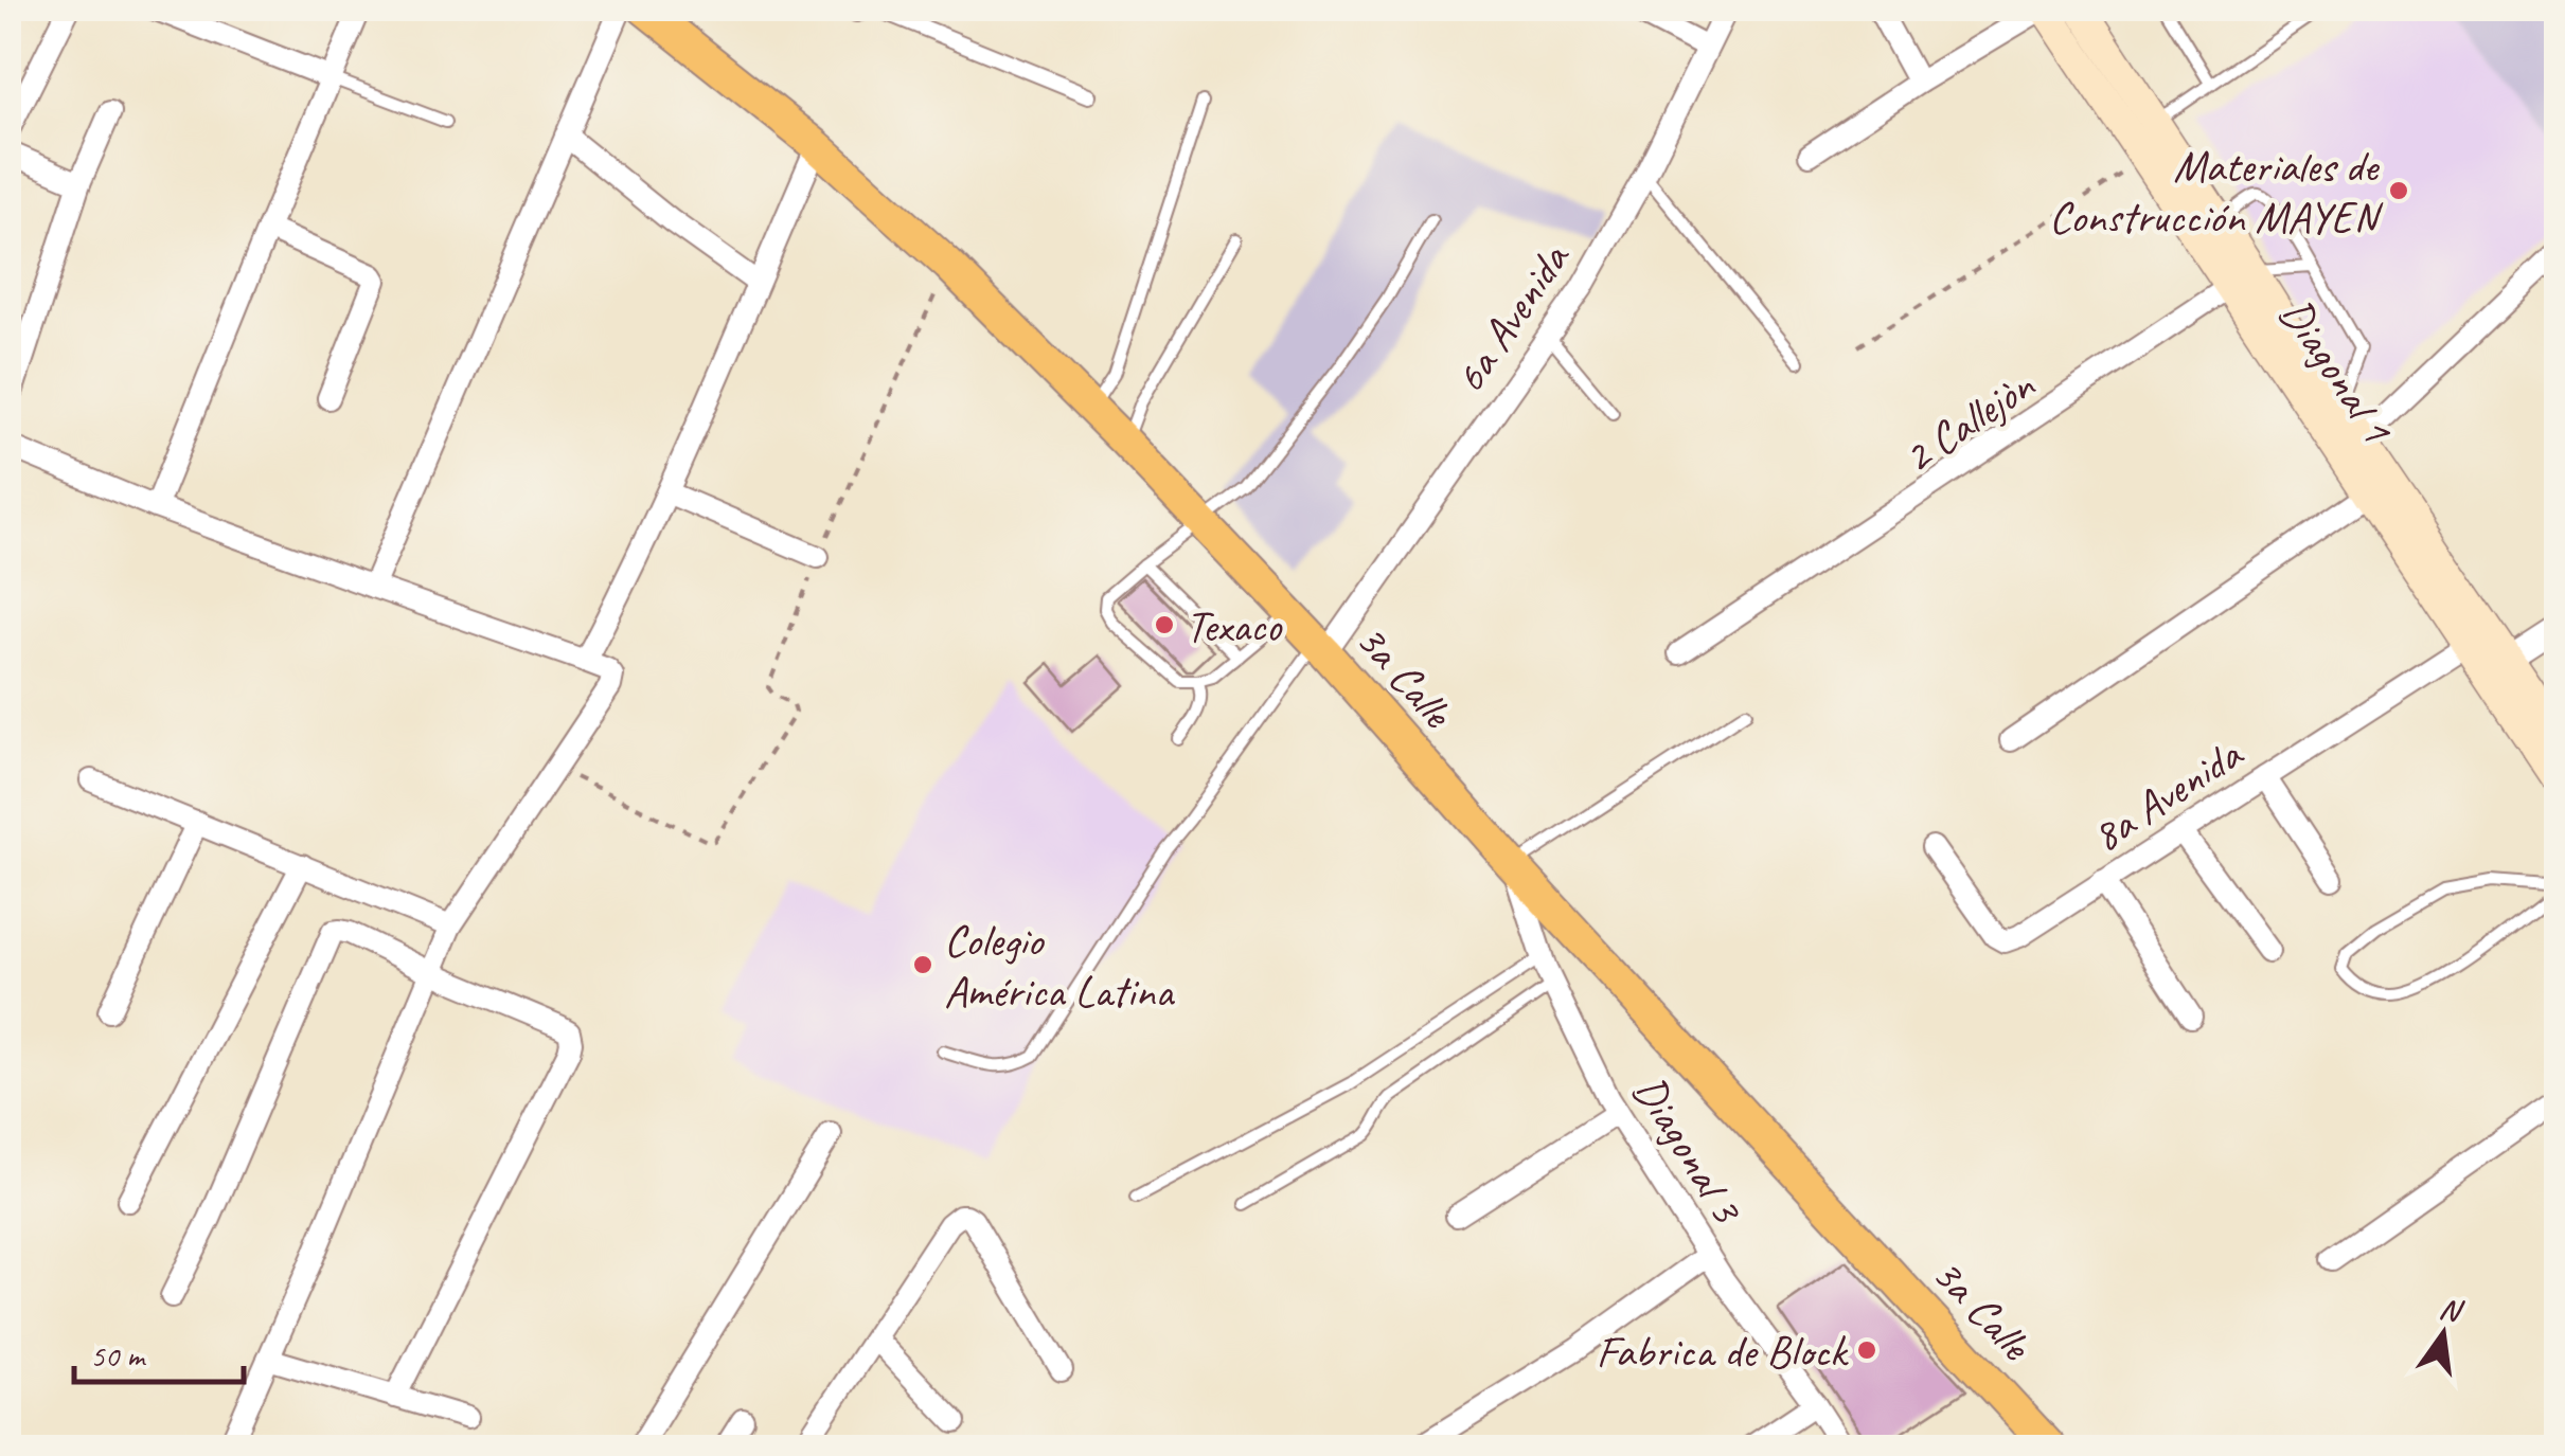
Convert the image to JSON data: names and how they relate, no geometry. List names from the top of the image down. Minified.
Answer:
{"streets":{"main road":["Diagonal 1","3a Calle"],"street":["6a Avenida","8a Avenida","Diagonal 3"]},"crossings":[["6a Avenida","3a Calle"],["Diagonal 1","8a Avenida"],["3a Calle","Diagonal 3"]],"places":["Materiales de Construcción MAYEN","Texaco","Colegio América Latina","Fabrica de Block"],"scale_bar":"50 m","north":"top"}
